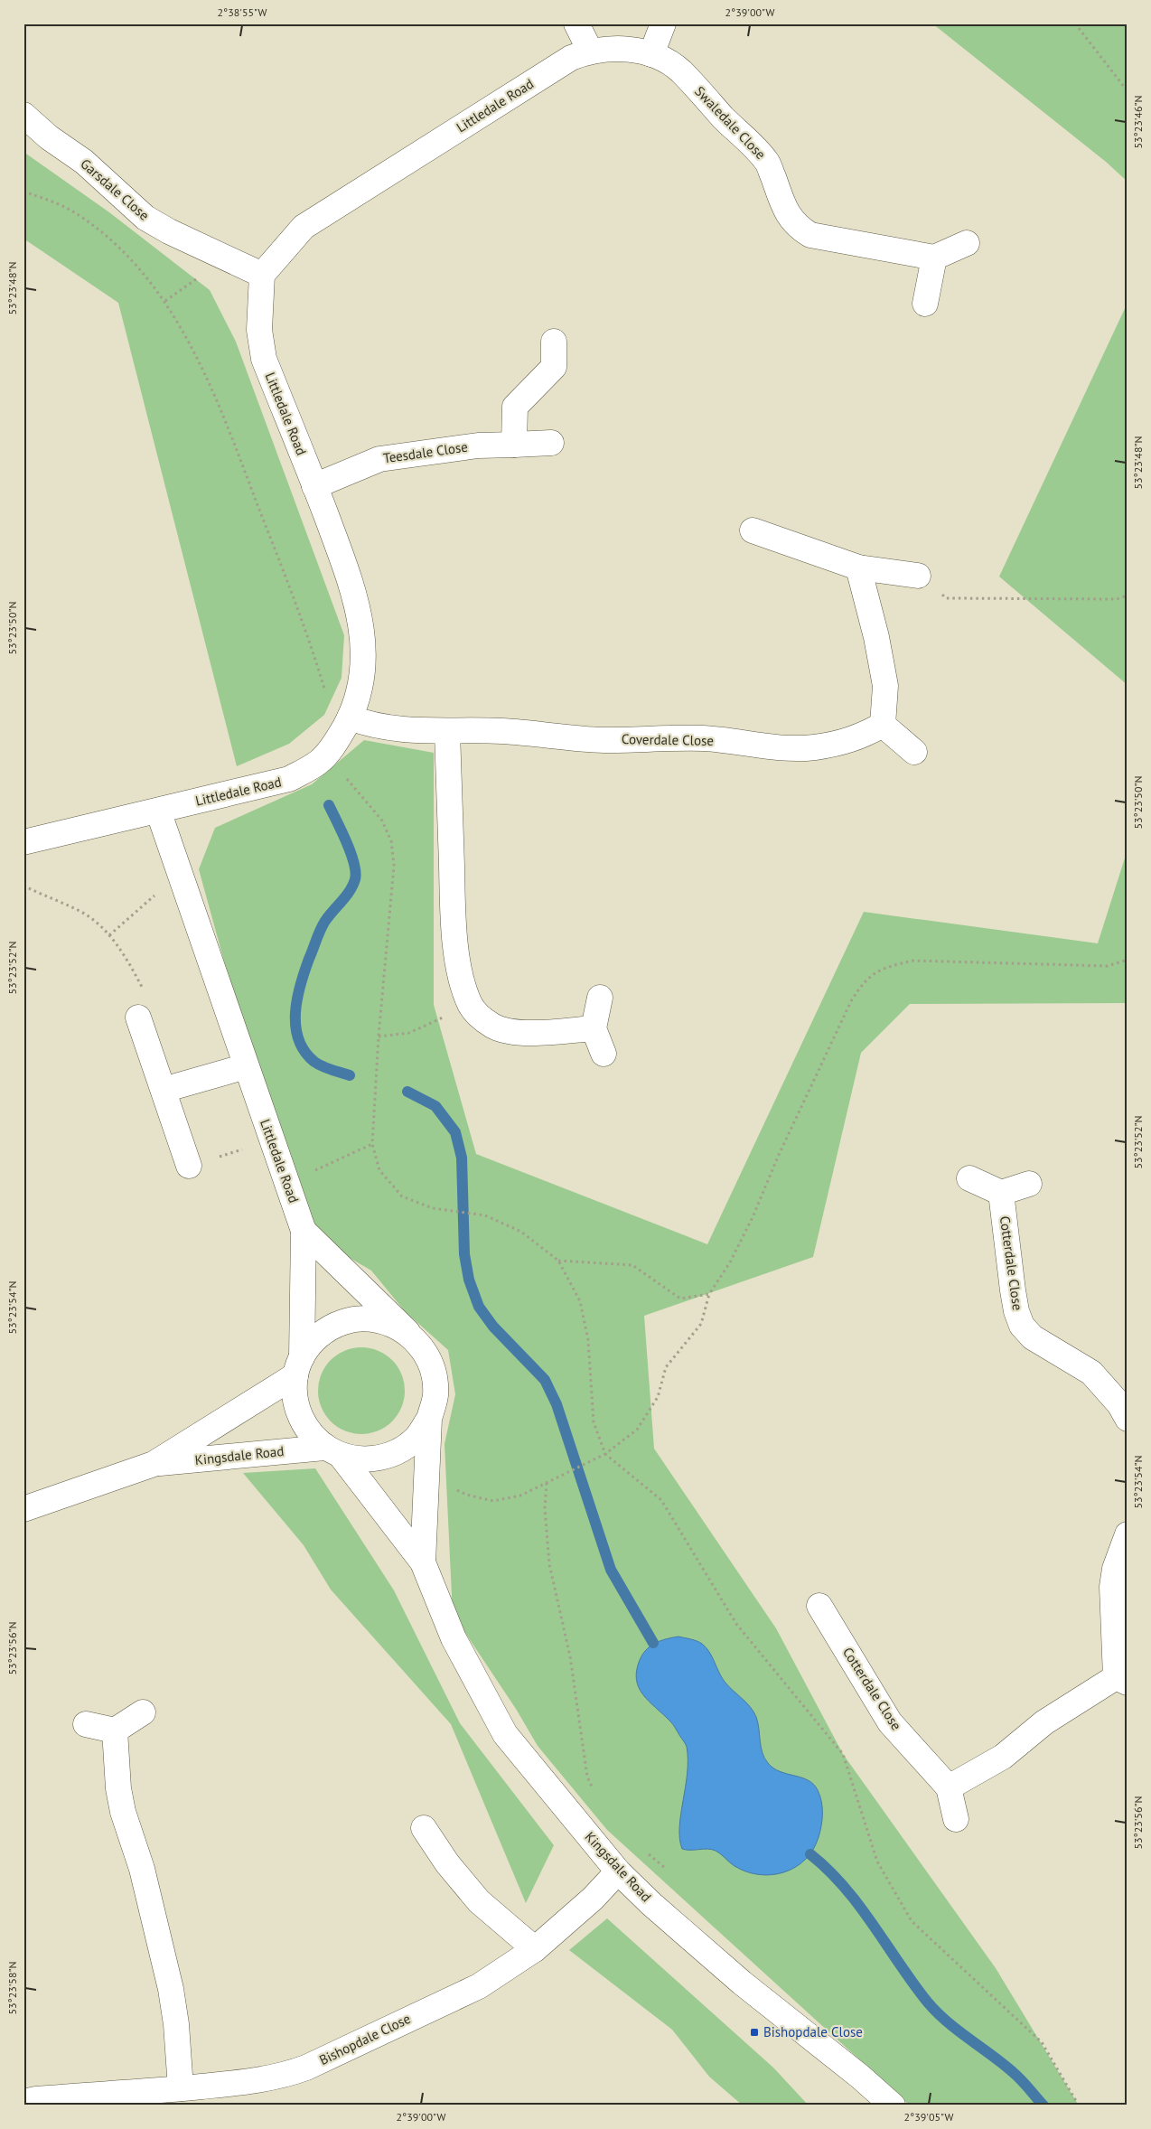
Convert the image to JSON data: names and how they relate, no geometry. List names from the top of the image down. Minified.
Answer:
{"streets":{"street":["Littledale Road","Swaledale Close","Garsdale Close","Teesdale Close","Coverdale Close","Cotterdale Close","Kingsdale Road","Bishopdale Close"]},"crossings":[["Littledale Road","Swaledale Close"],["Littledale Road","Garsdale Close"],["Littledale Road","Teesdale Close"],["Littledale Road","Coverdale Close"],["Littledale Road","Kingsdale Road"],["Kingsdale Road","Bishopdale Close"]],"places":{"transit":["Bishopdale Close"]},"coordinates":["2°38'55\"W","2°39'00\"W","53°23'46\"N","53°23'48\"N","53°23'50\"N","53°23'52\"N","53°23'54\"N","53°23'56\"N","53°23'58\"N","2°39'05\"W"]}
